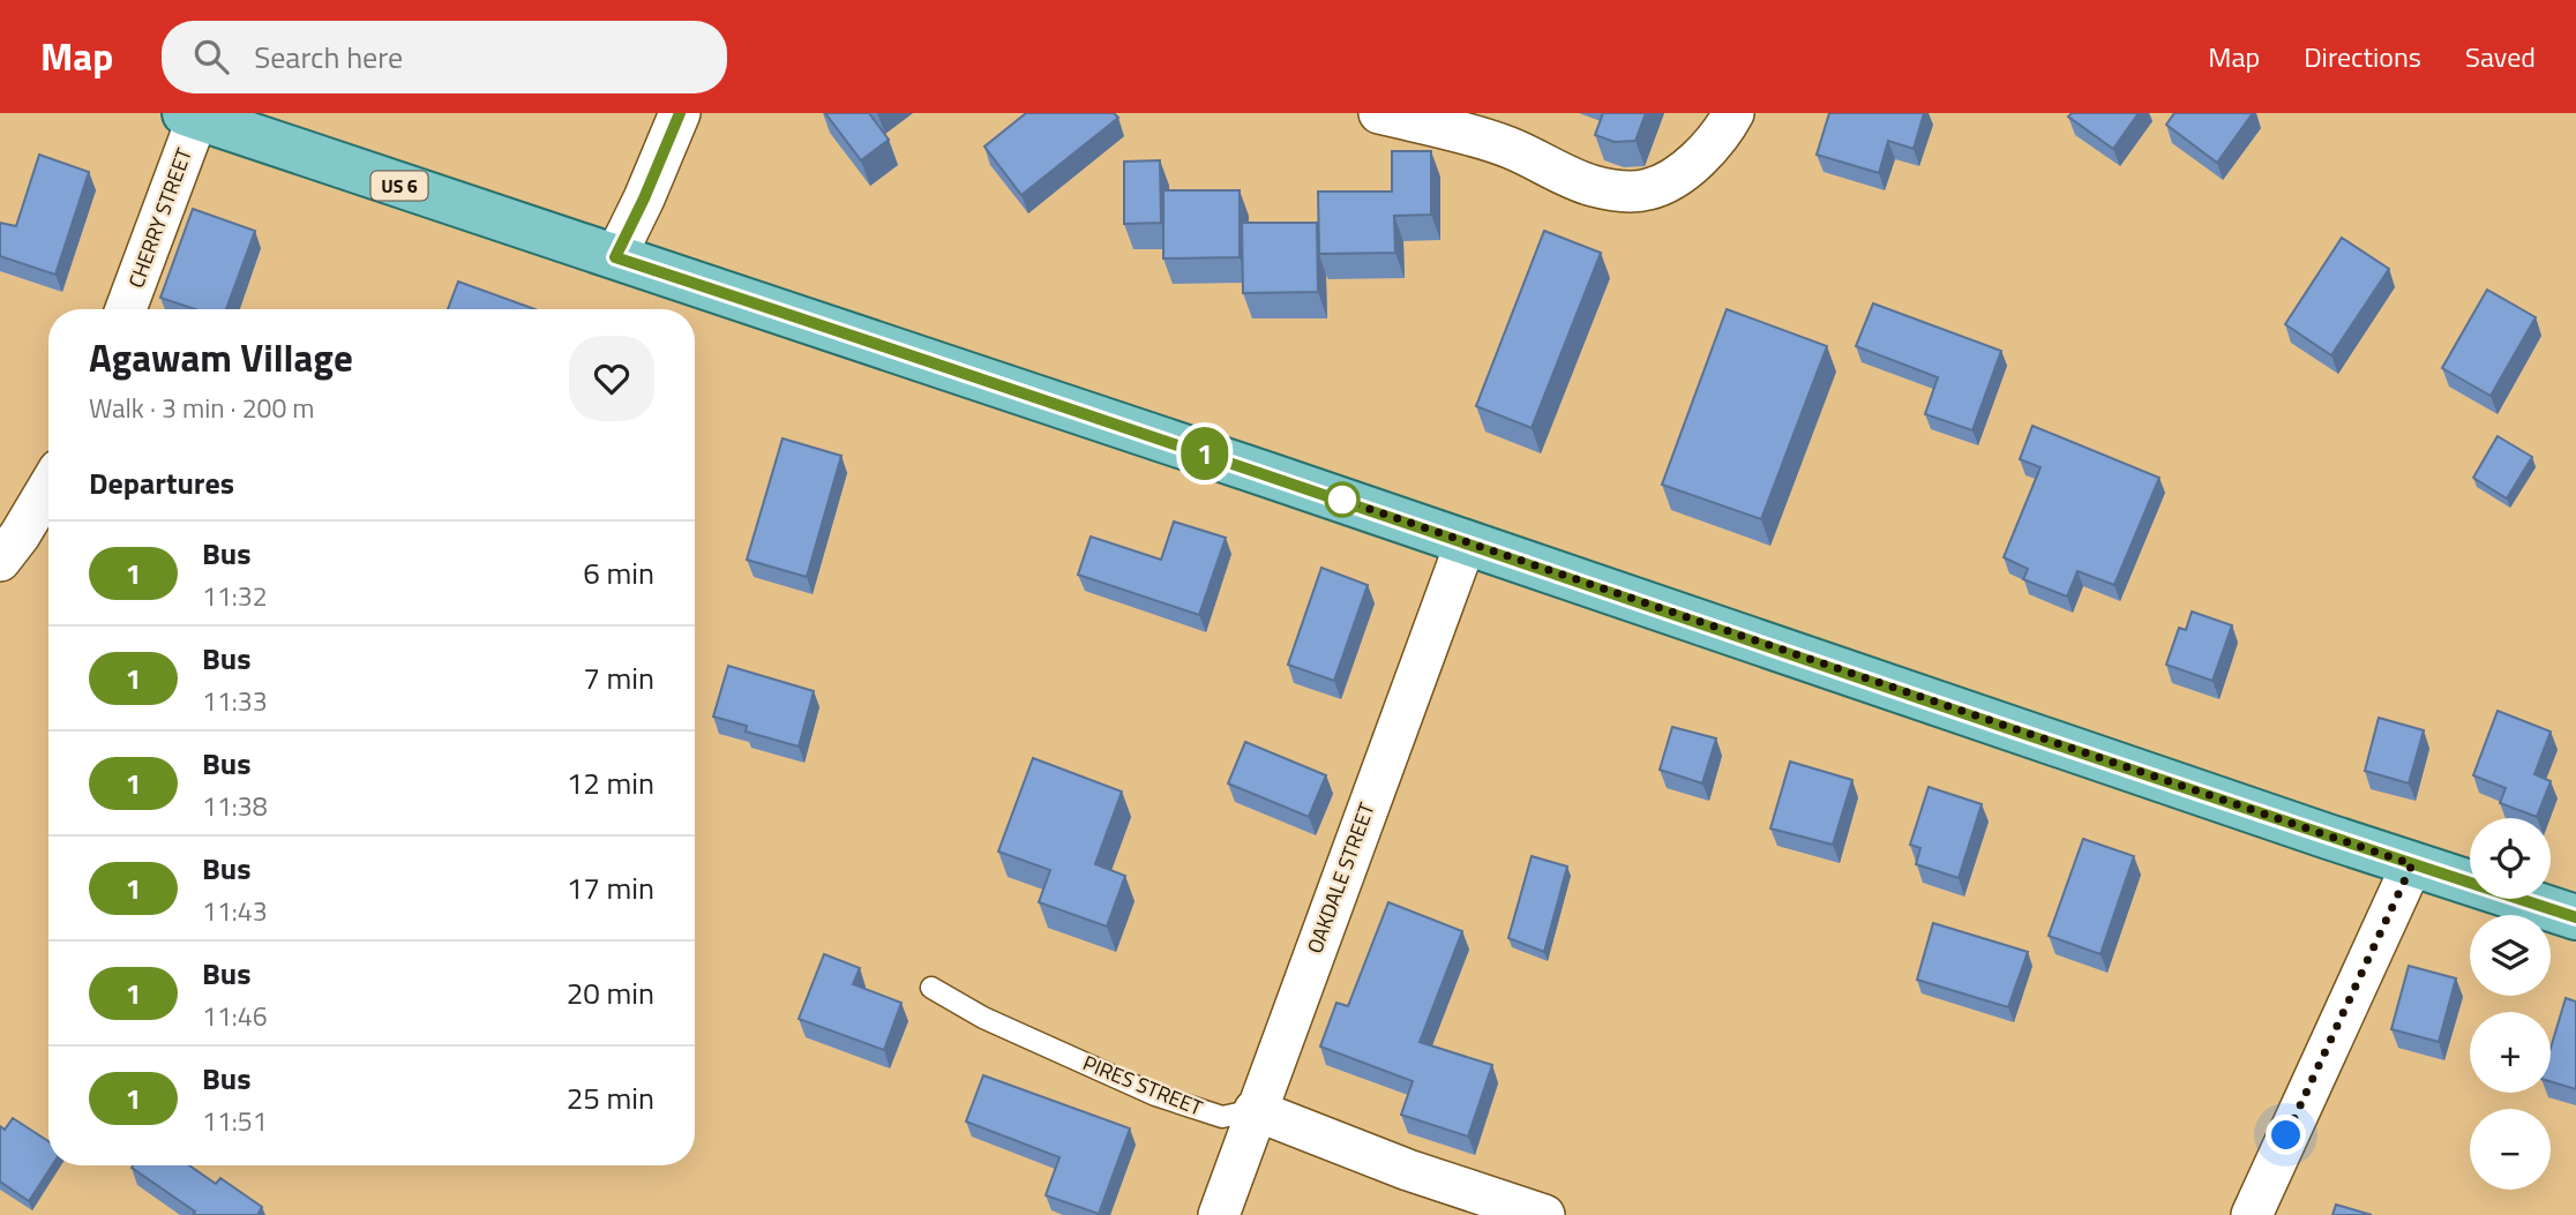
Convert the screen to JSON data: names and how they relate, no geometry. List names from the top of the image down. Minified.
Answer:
{"streets":{"main road":["US 6"],"street":["CHERRY STREET","OAKDALE STREET","PIRES STREET"]},"crossings":[["US 6","CHERRY STREET"],["US 6","OAKDALE STREET"],["OAKDALE STREET","PIRES STREET"]],"lines":["bus line 1"],"page":{"header":"Map","search":"Search here","nav":["Map","Directions","Saved"],"on_map":"1","heading":[["Agawam Village","Walk · 3 min · 200 m"],"Departures"],"list":[{"mark":"1","name":"Bus","note":"11:32","value":"6 min"},{"mark":"1","name":"Bus","note":"11:33","value":"7 min"},{"mark":"1","name":"Bus","note":"11:38","value":"12 min"},{"mark":"1","name":"Bus","note":"11:43","value":"17 min"},{"mark":"1","name":"Bus","note":"11:46","value":"20 min"},{"mark":"1","name":"Bus","note":"11:51","value":"25 min"}],"map_buttons":["+","−"]}}
